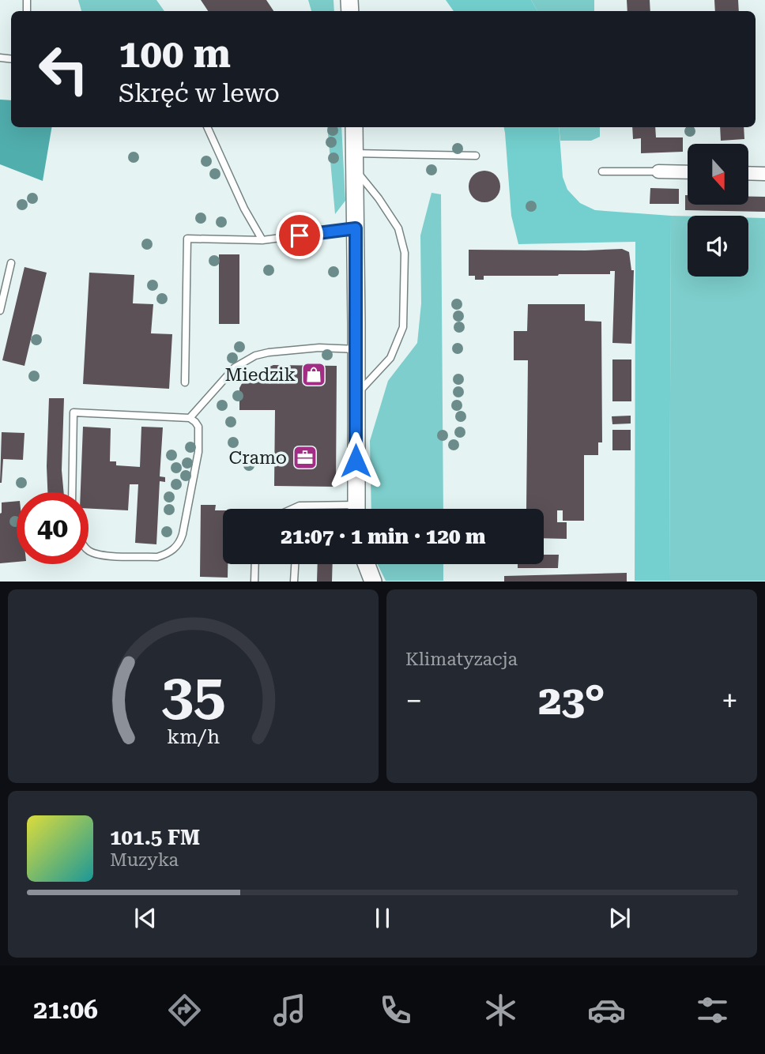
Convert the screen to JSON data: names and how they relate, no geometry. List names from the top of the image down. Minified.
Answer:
{"places":{"shop":["Miedzik"],"office":["Cramo"]},"north":"bottom","page":{"turn":["100 m","Skręć w lewo"],"limit":"40","trip":"21:07 · 1 min · 120 m","tile":"Klimatyzacja","heat":["−","23°","+"],"song":["101.5 FM","Muzyka"],"tabs":"21:06","gauge":["35","km/h"]}}
